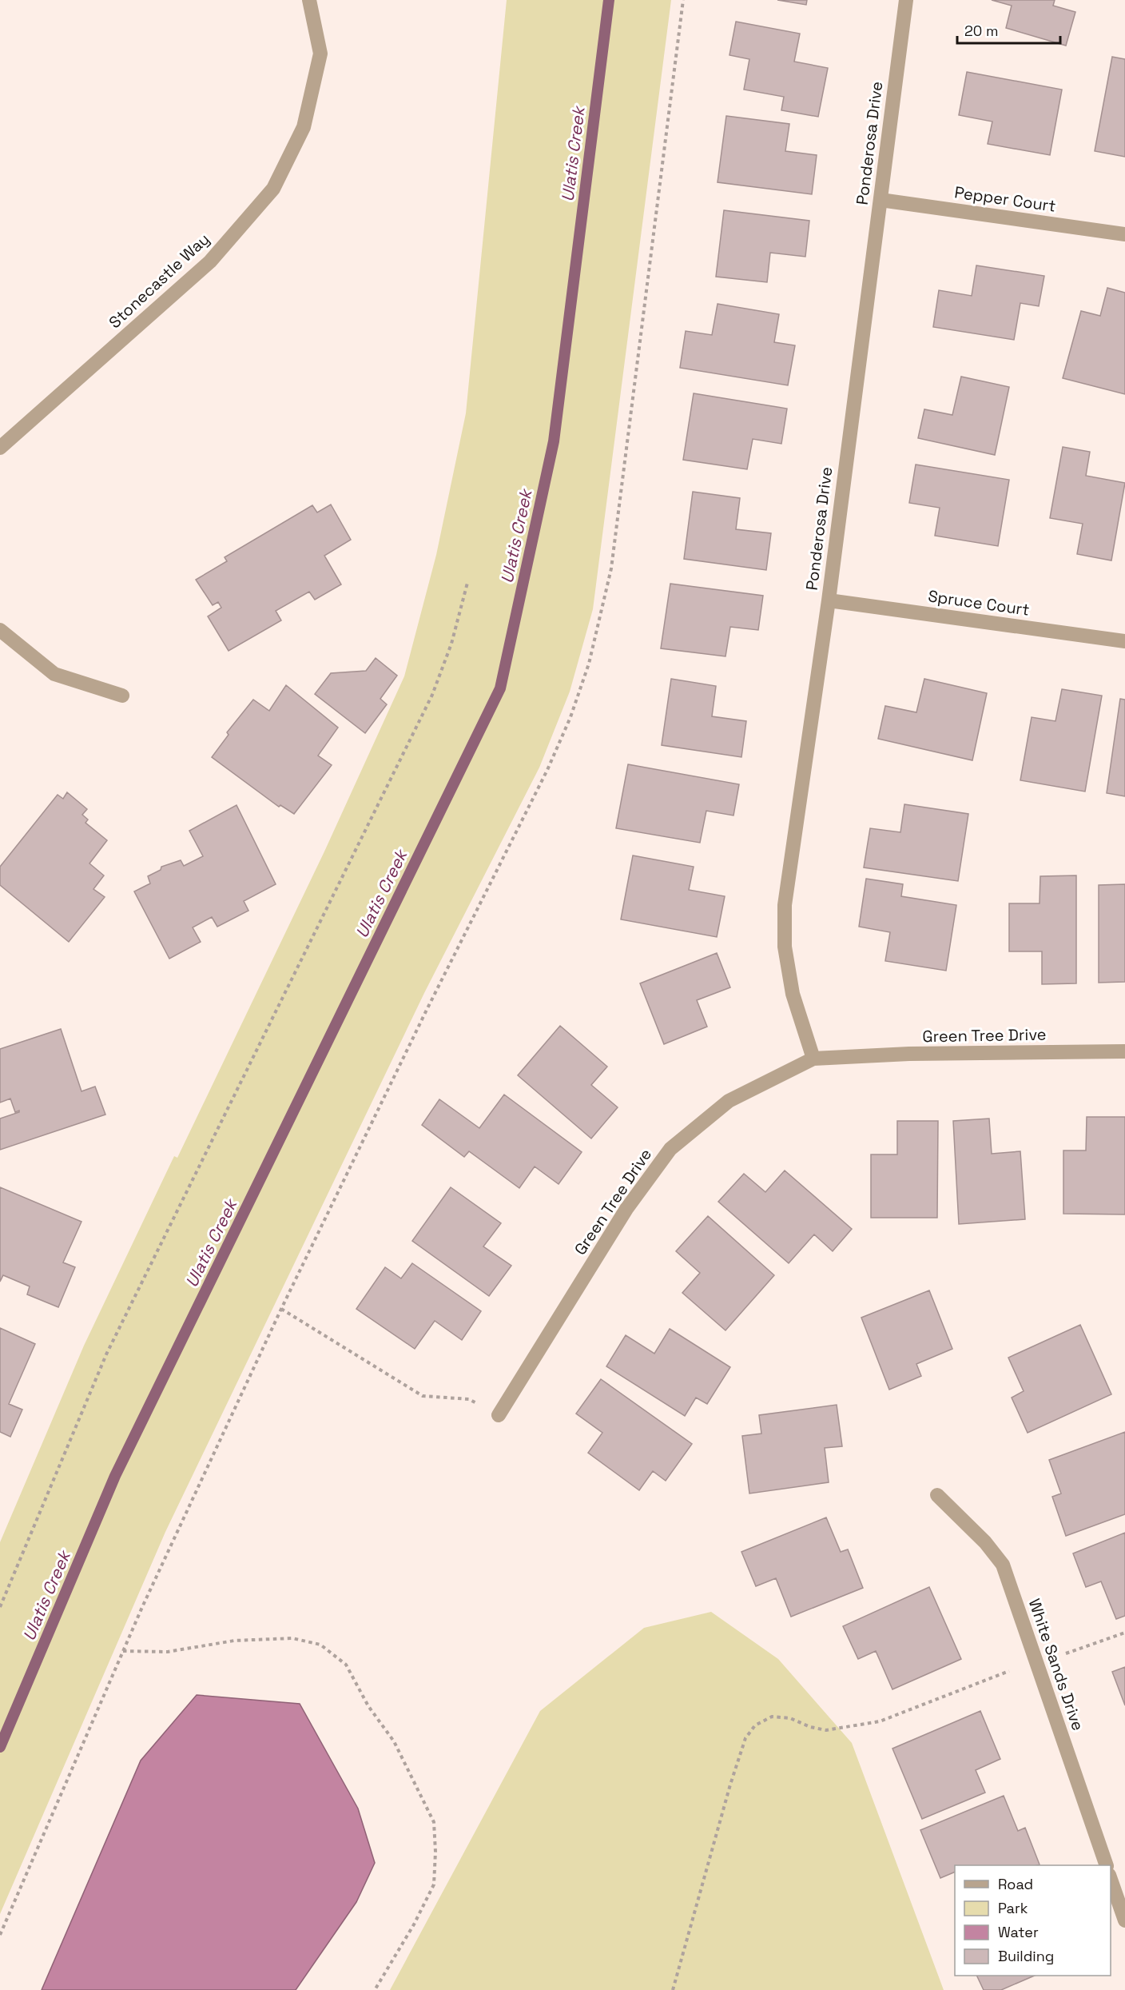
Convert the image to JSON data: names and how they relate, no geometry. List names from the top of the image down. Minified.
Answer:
{"streets":{"street":["Ponderosa Drive","Pepper Court","Stonecastle Way","Spruce Court","Green Tree Drive","White Sands Drive"]},"crossings":[["Ponderosa Drive","Pepper Court"],["Ponderosa Drive","Spruce Court"],["Ponderosa Drive","Green Tree Drive"]],"water":["Ulatis Creek"],"legend":["Road","Park","Water","Building"],"scale_bar":"20 m"}
